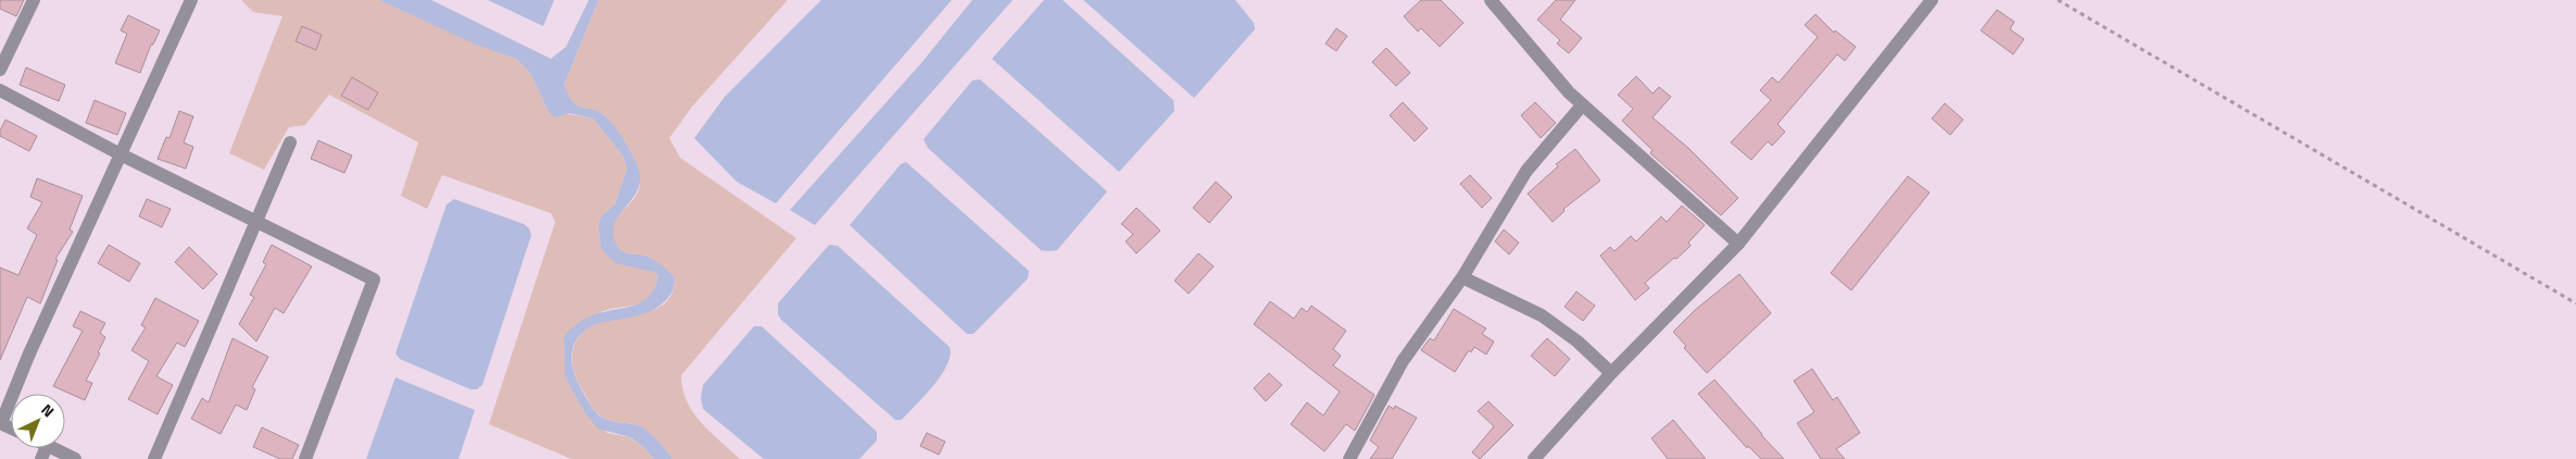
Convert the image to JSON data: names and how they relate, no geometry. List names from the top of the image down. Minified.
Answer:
{"north":"top right"}
